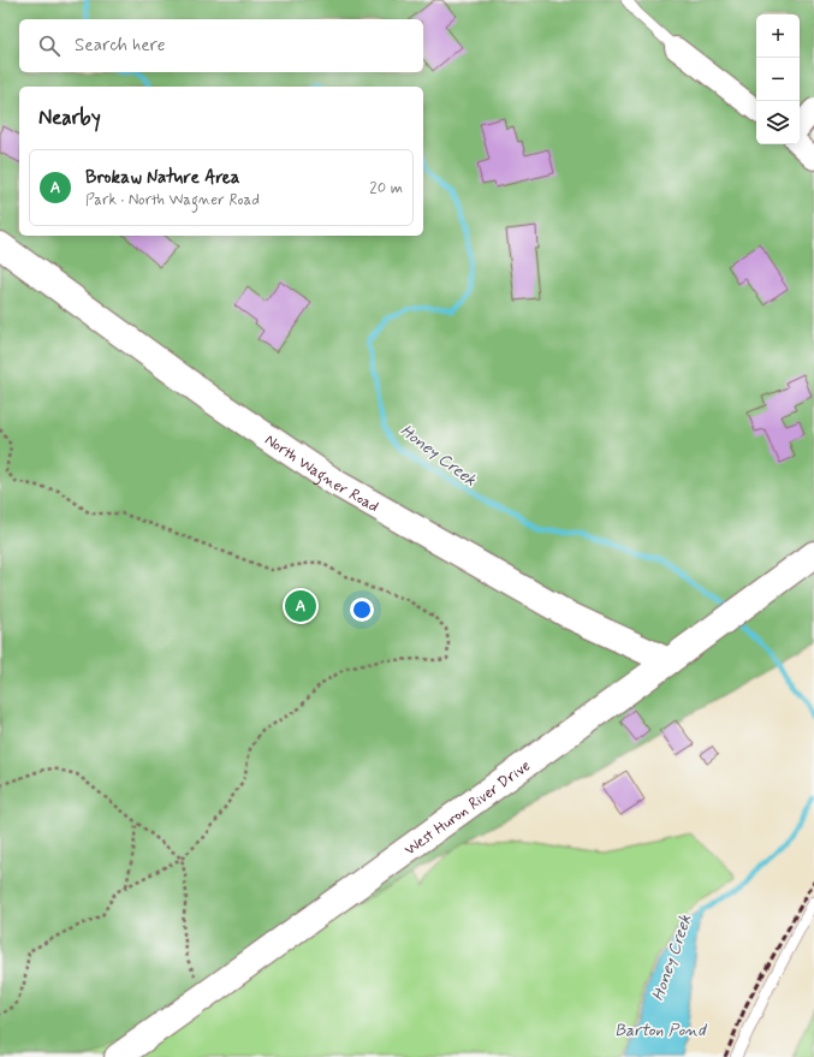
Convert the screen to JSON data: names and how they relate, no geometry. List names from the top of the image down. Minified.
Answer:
{"streets":{"street":["North Wagner Road","West Huron River Drive"]},"crossings":[["North Wagner Road","West Huron River Drive"]],"water":["Honey Creek","Barton Pond"],"page":{"map_buttons":["+","−"],"search":"Search here","heading":"Nearby","list":[{"mark":"A","name":"Brokaw Nature Area","note":"Park · North Wagner Road","value":"20 m"}],"pins":"A"}}
